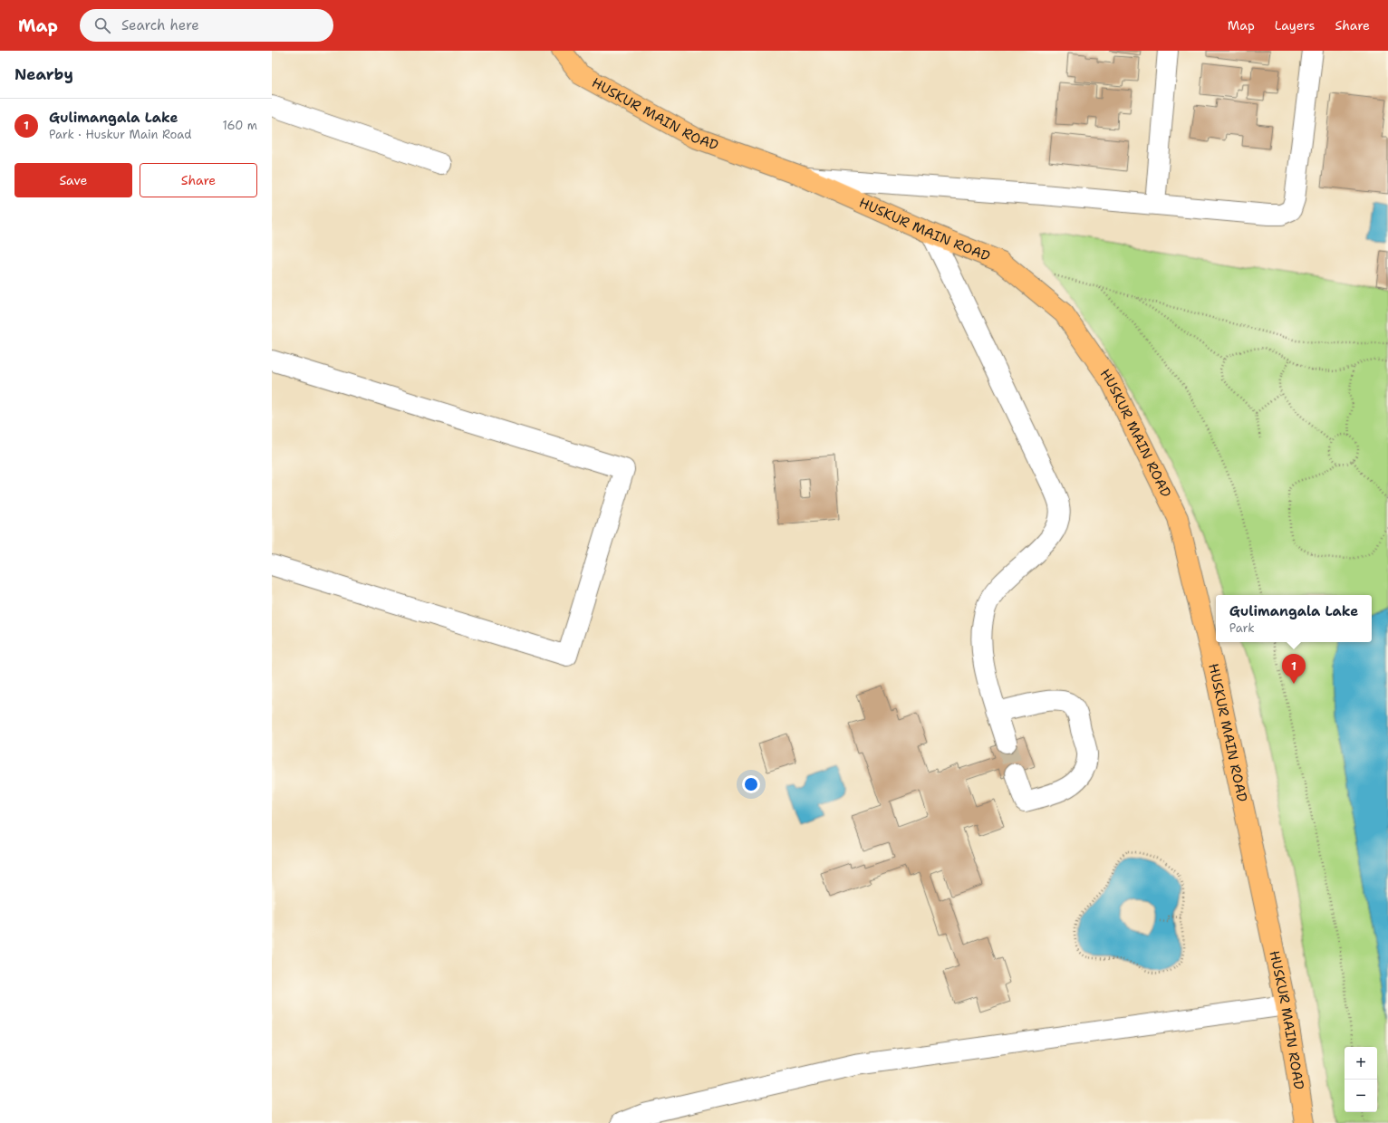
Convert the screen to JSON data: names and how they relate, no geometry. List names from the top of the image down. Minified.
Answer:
{"streets":{"main road":["HUSKUR MAIN ROAD"]},"page":{"header":"Map","search":"Search here","nav":["Map","Layers","Share"],"heading":"Nearby","list":[{"mark":"1","name":"Gulimangala Lake","note":"Park · Huskur Main Road","value":"160 m"}],"buttons":["Save","Share"],"popup":["Gulimangala Lake","Park"],"pins":"1","map_buttons":["+","−"]}}
